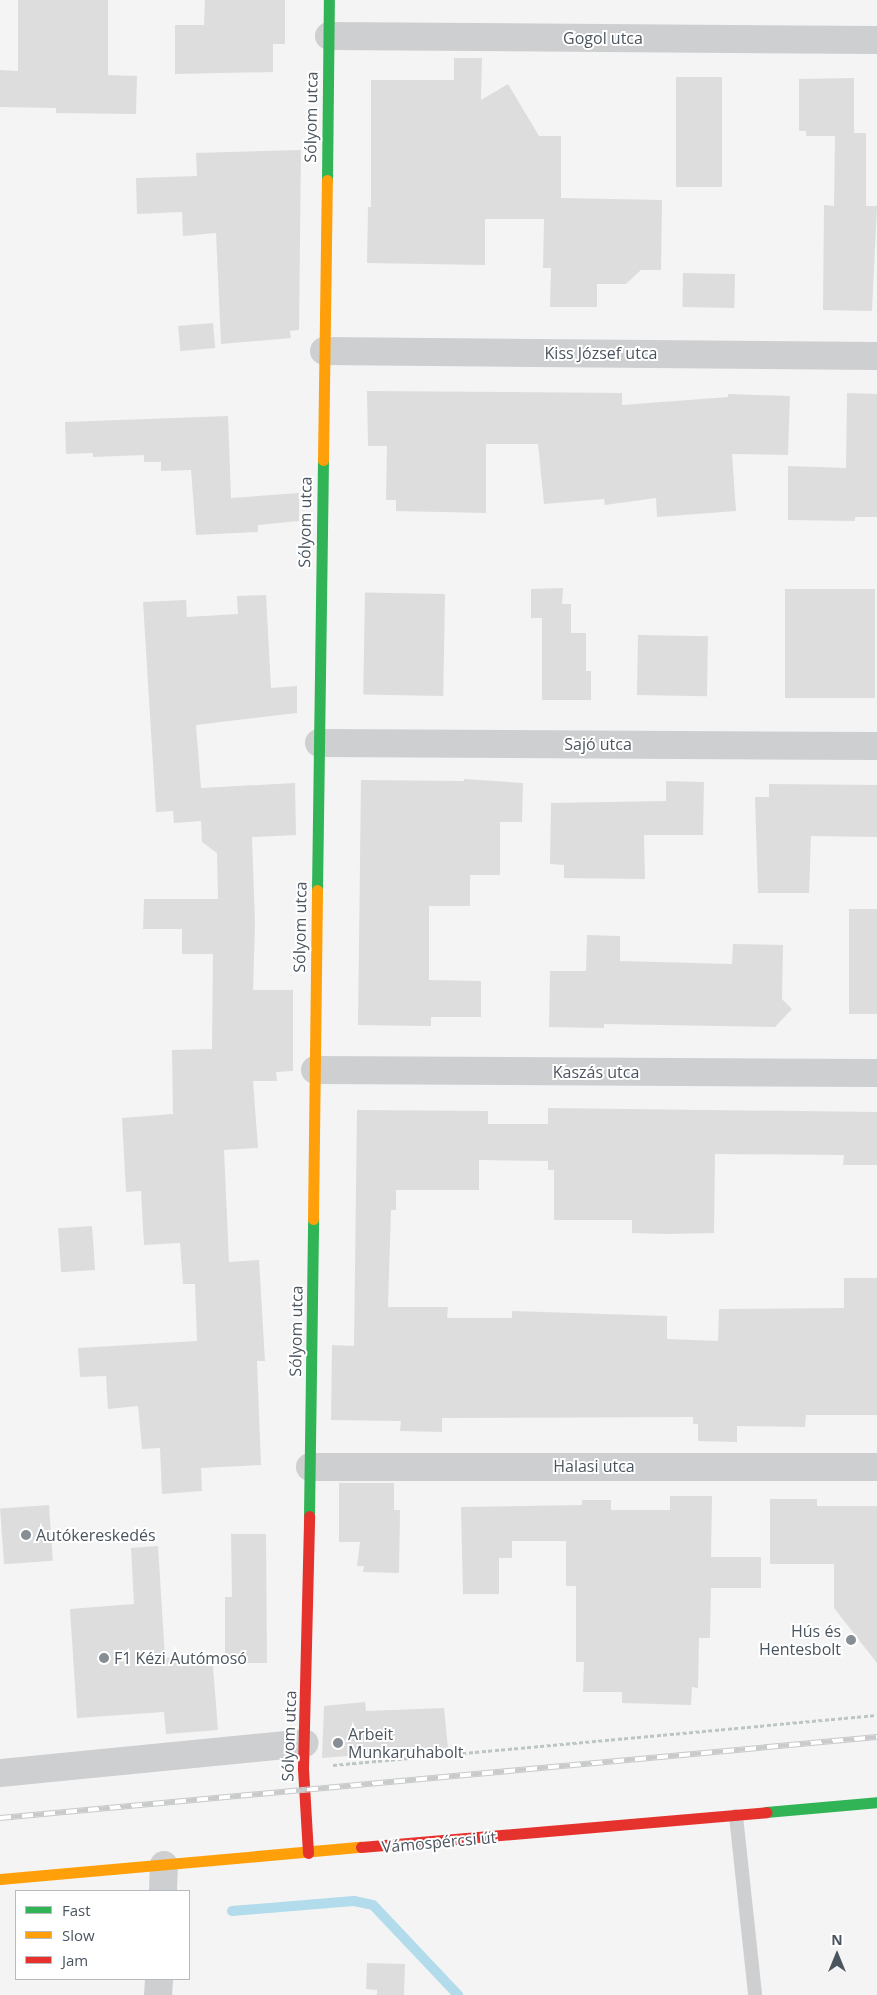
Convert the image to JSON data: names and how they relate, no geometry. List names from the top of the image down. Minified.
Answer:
{"streets":{"street":["Gogol utca","Sólyom utca","Kiss József utca","Sajó utca","Kaszás utca","Halasi utca","Vámospércsi út"]},"crossings":[["Gogol utca","Sólyom utca"],["Sólyom utca","Kiss József utca"],["Sólyom utca","Sajó utca"],["Sólyom utca","Kaszás utca"],["Sólyom utca","Halasi utca"],["Sólyom utca","Vámospércsi út"]],"places":["Autókereskedés","Hús és Hentesbolt","F1 Kézi Autómosó","Arbeit Munkaruhabolt"],"legend":["Fast","Slow","Jam"],"north":"top"}
